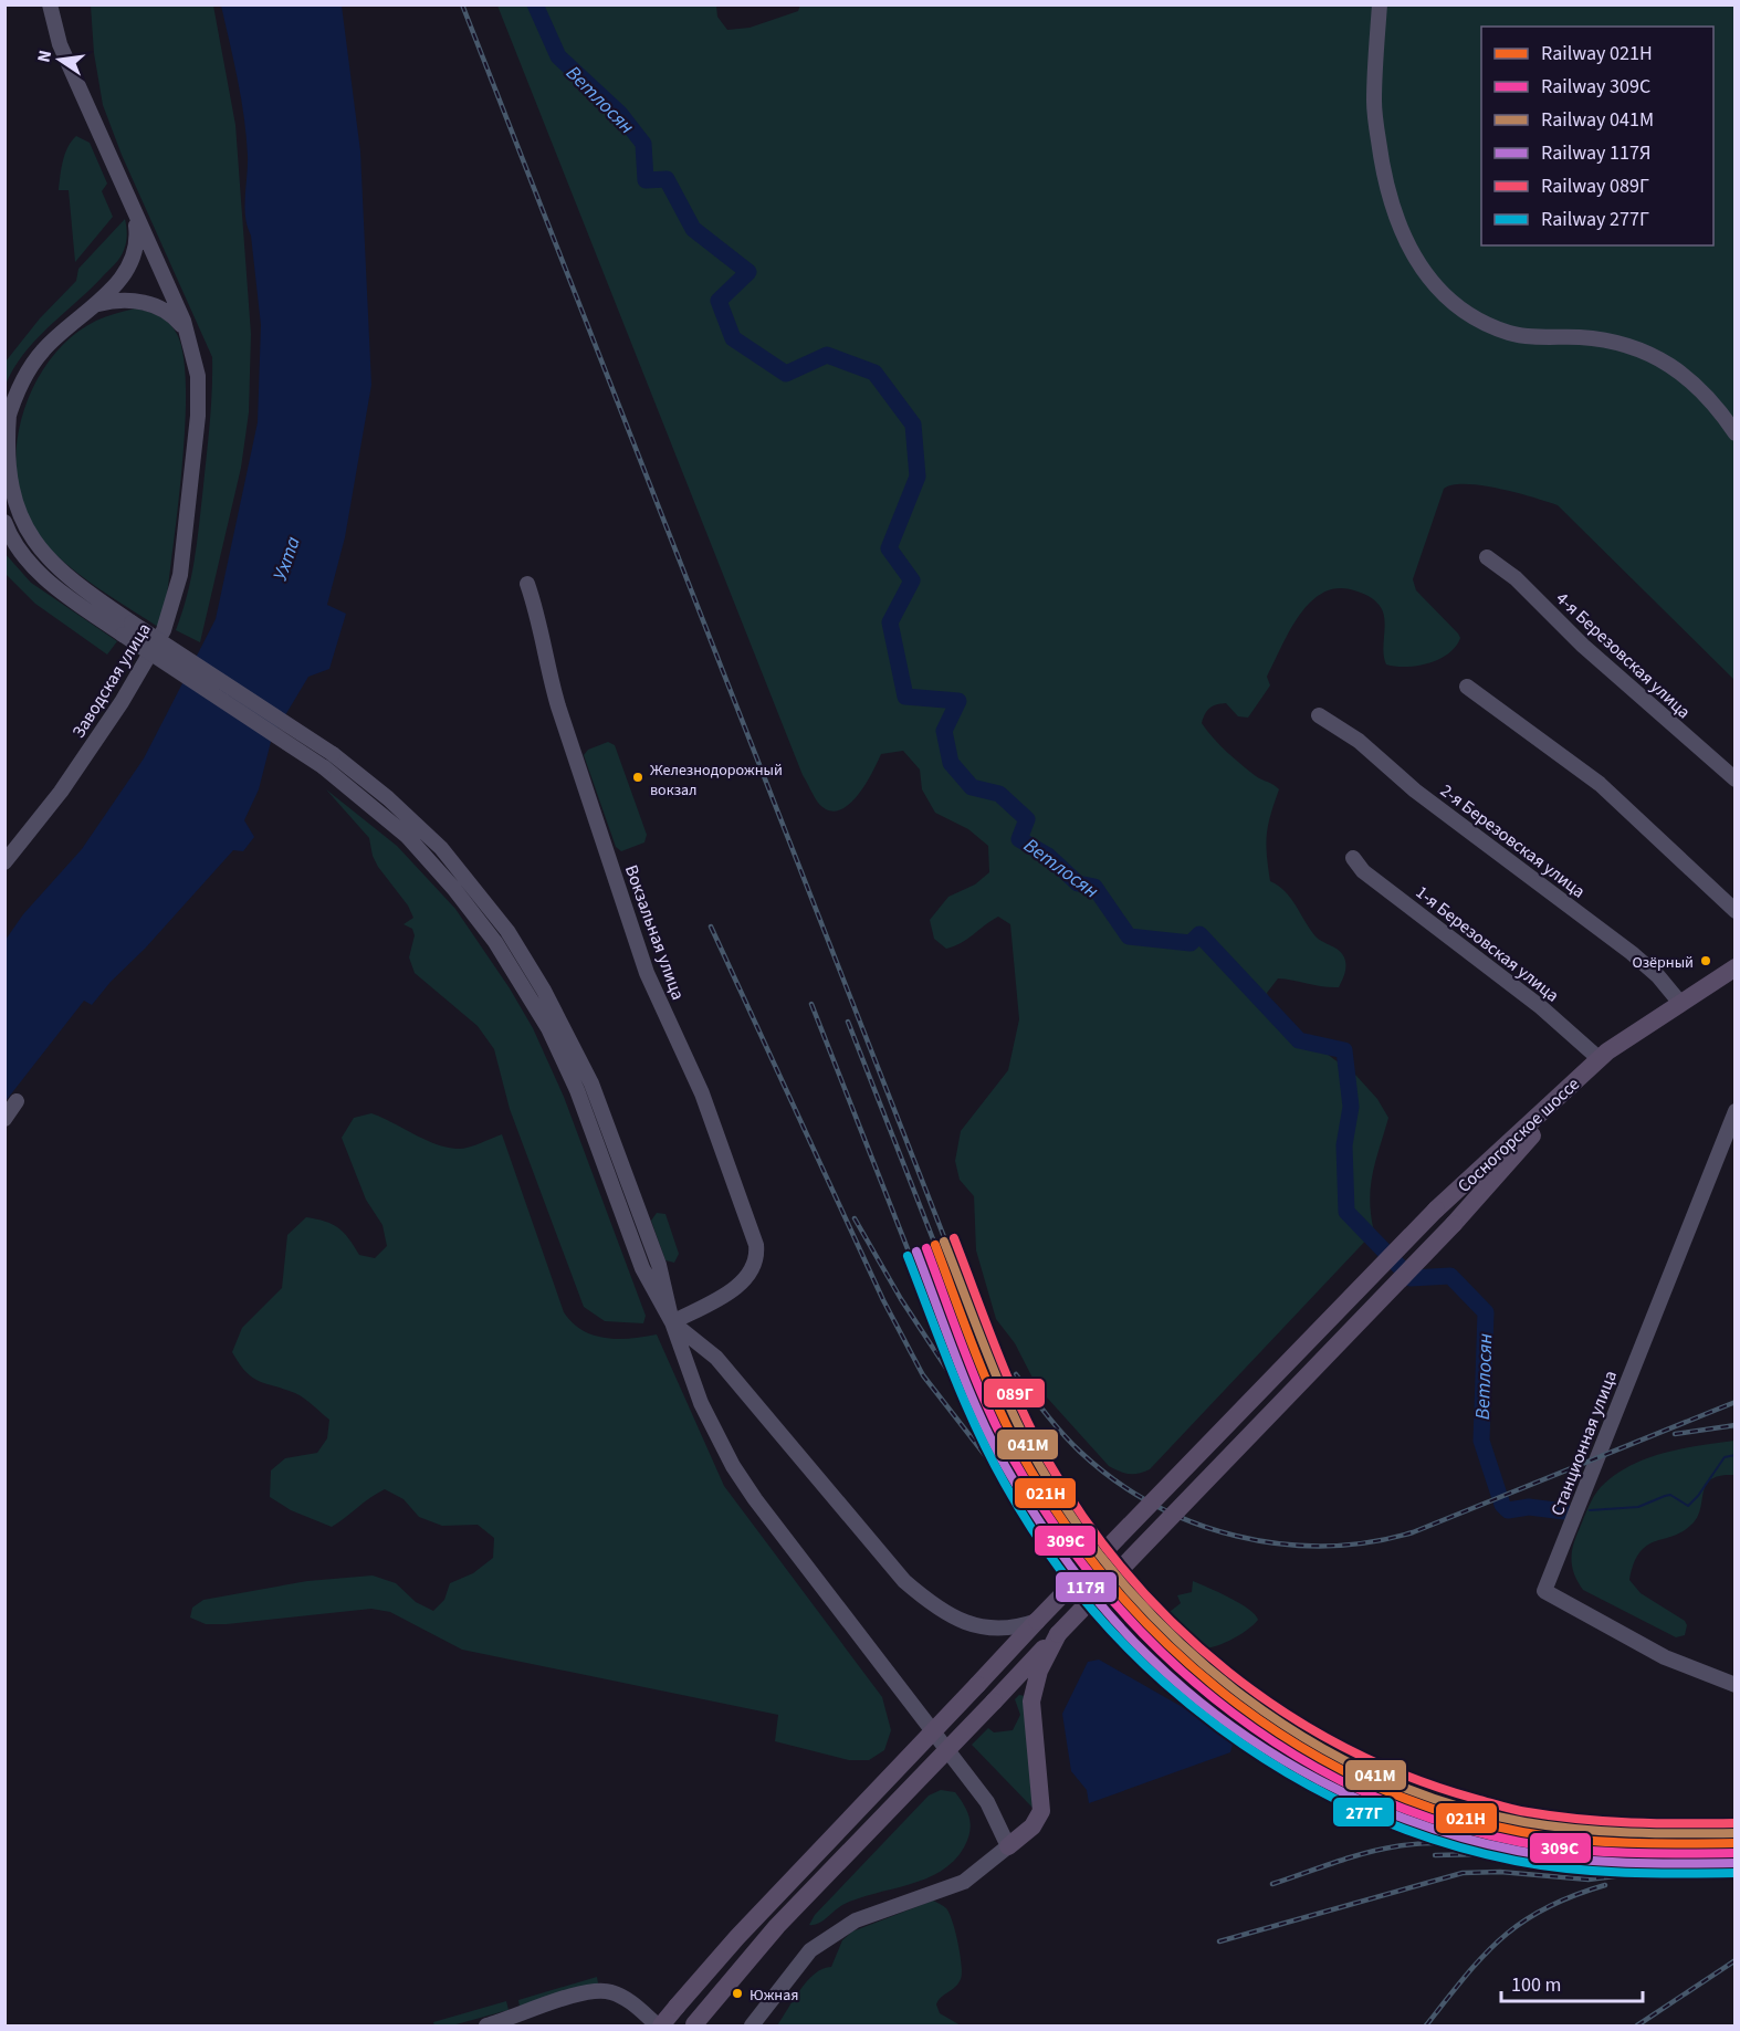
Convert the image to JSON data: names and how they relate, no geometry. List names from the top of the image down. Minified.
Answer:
{"streets":{"main road":["Сосногорское шоссе"],"street":["4-я Березовская улица","Заводская улица","2-я Березовская улица","Вокзальная улица","1-я Березовская улица","Станционная улица"]},"crossings":[["2-я Березовская улица","Сосногорское шоссе"],["1-я Березовская улица","Сосногорское шоссе"]],"water":["Ветлосян","Ухта"],"places":["Железнодорожный вокзал","Озёрный","Южная"],"lines":["rail line 089Г","rail line 041М","rail line 021Н","rail line 309С","rail line 117Я","rail line 277Г"],"legend":["Railway 021Н","Railway 309С","Railway 041М","Railway 117Я","Railway 089Г","Railway 277Г"],"scale_bar":"100 m","north":"left"}
